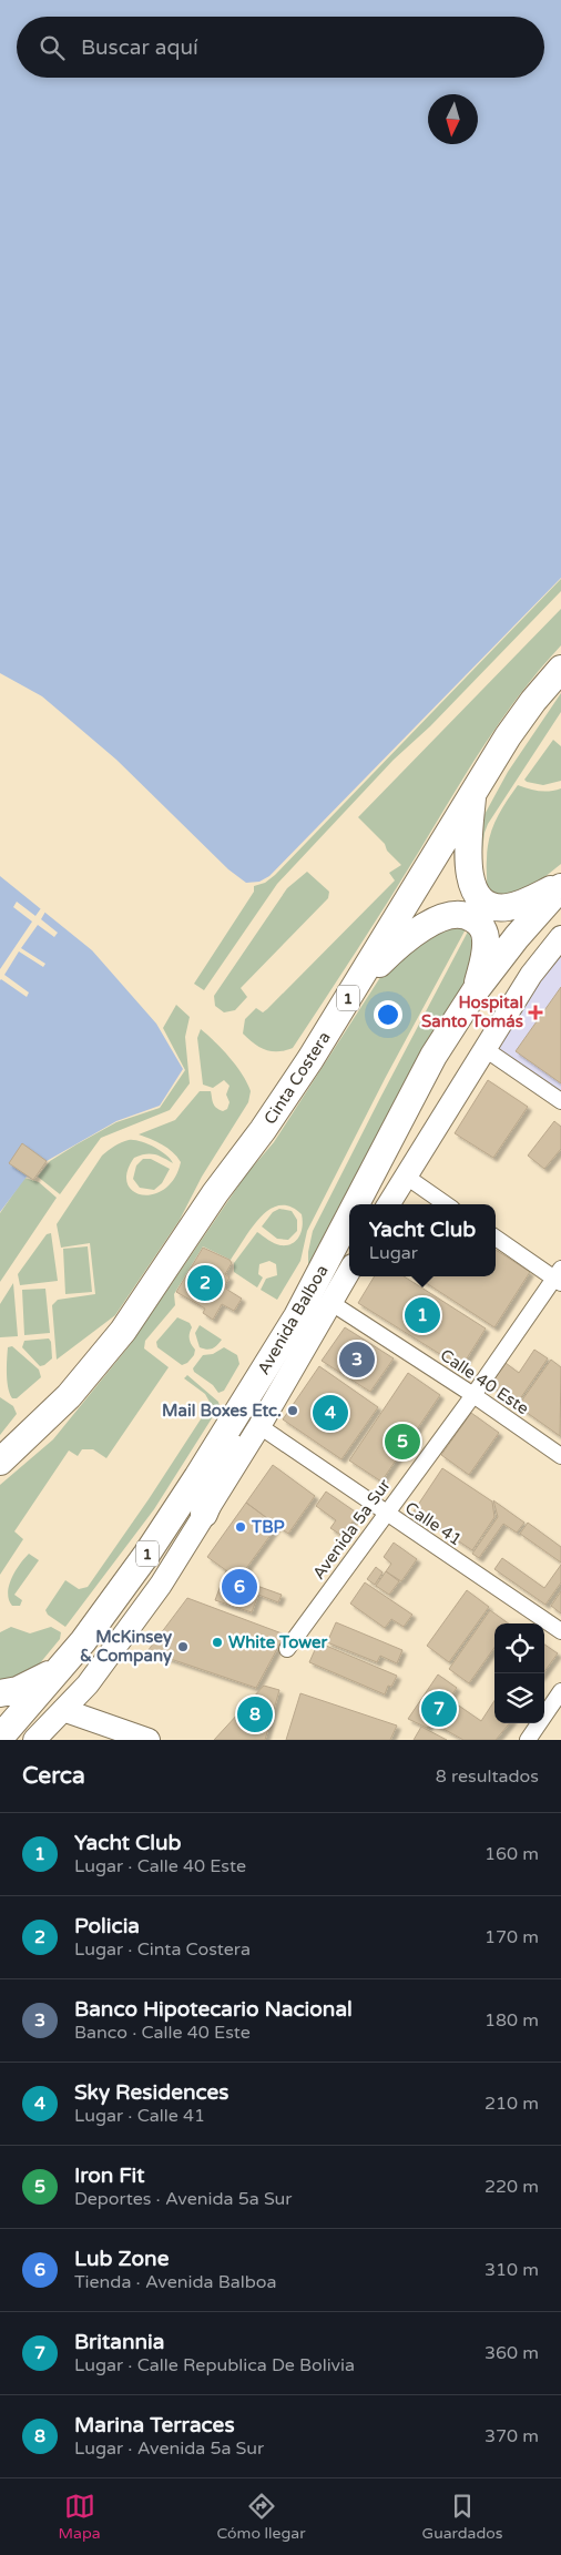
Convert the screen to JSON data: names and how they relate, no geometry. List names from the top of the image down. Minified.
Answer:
{"streets":{"highway":["1","Cinta Costera","Avenida Balboa"],"street":["Calle 40 Este","Calle 41","Avenida 5a Sur"]},"crossings":[["Avenida Balboa","Calle 40 Este"],["Avenida Balboa","Calle 41"],["Calle 40 Este","Avenida 5a Sur"],["Calle 41","Avenida 5a Sur"]],"places":{"health":["Hospital Santo Tomás"],"other":["Mail Boxes Etc.","TBP","White Tower","McKinsey & Company"]},"north":"bottom","page":{"search":"Buscar aquí","popup":["Yacht Club","Lugar"],"pins":["2","1","3","4","5","6","7","8"],"heading":["Cerca","8 resultados"],"list":[{"mark":"1","name":"Yacht Club","note":"Lugar · Calle 40 Este","value":"160 m"},{"mark":"2","name":"Policia","note":"Lugar · Cinta Costera","value":"170 m"},{"mark":"3","name":"Banco Hipotecario Nacional","note":"Banco · Calle 40 Este","value":"180 m"},{"mark":"4","name":"Sky Residences","note":"Lugar · Calle 41","value":"210 m"},{"mark":"5","name":"Iron Fit","note":"Deportes · Avenida 5a Sur","value":"220 m"},{"mark":"6","name":"Lub Zone","note":"Tienda · Avenida Balboa","value":"310 m"},{"mark":"7","name":"Britannia","note":"Lugar · Calle Republica De Bolivia","value":"360 m"},{"mark":"8","name":"Marina Terraces","note":"Lugar · Avenida 5a Sur","value":"370 m"}],"nav":["Mapa","Cómo llegar","Guardados"]}}
